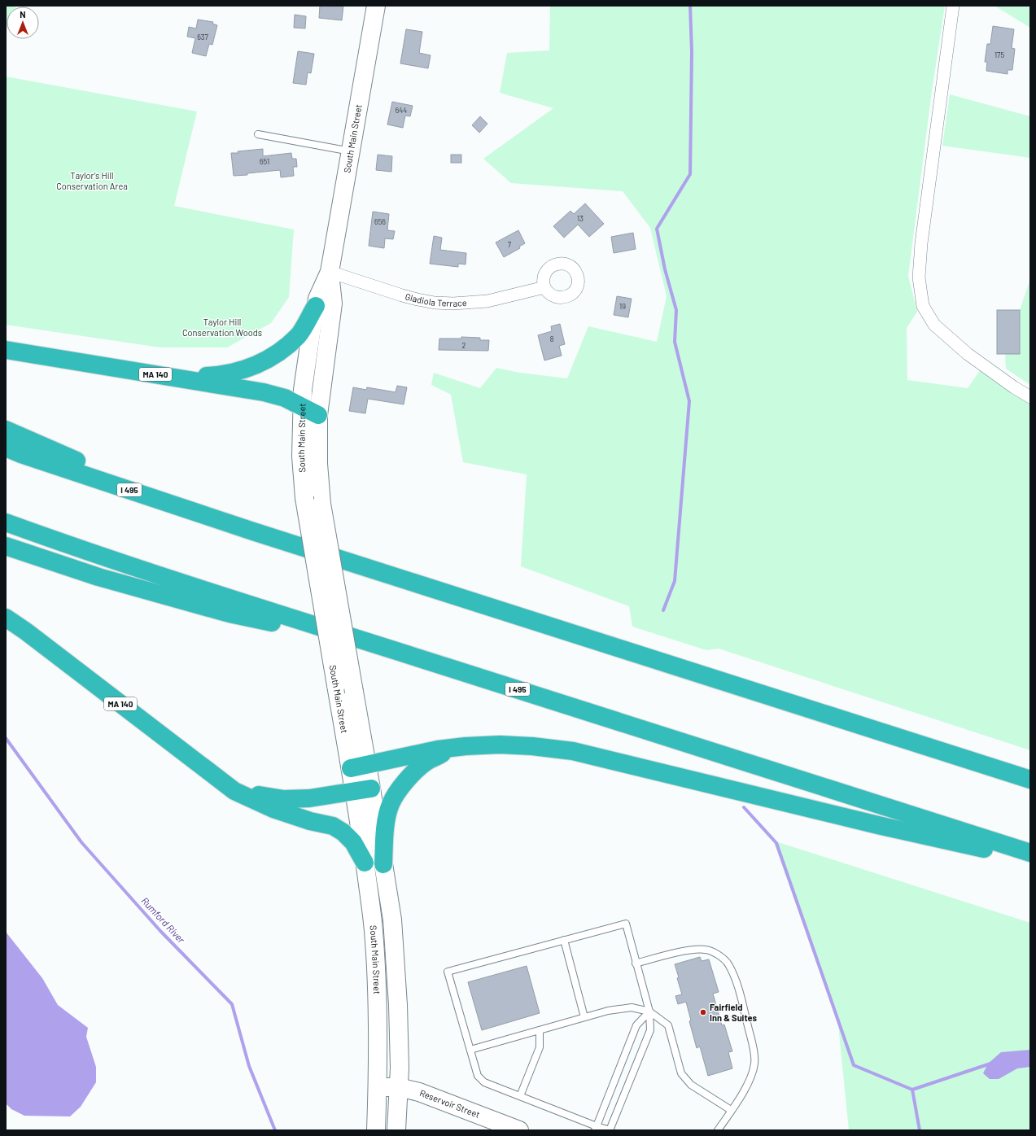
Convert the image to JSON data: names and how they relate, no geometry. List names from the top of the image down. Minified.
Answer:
{"streets":{"highway":["MA 140","I 495"],"main road":["South Main Street","Reservoir Street"],"street":["Gladiola Terrace"]},"crossings":[["South Main Street","Gladiola Terrace"],["South Main Street","MA 140"],["South Main Street","Reservoir Street"]],"water":["Rumford River"],"parks":["Taylor's Hill Conservation Area","Taylor Hill Conservation Woods"],"places":["Fairfield Inn & Suites"],"house_numbers":["637","175","644","651","13","656","7","19","8","2"],"north":"top"}
